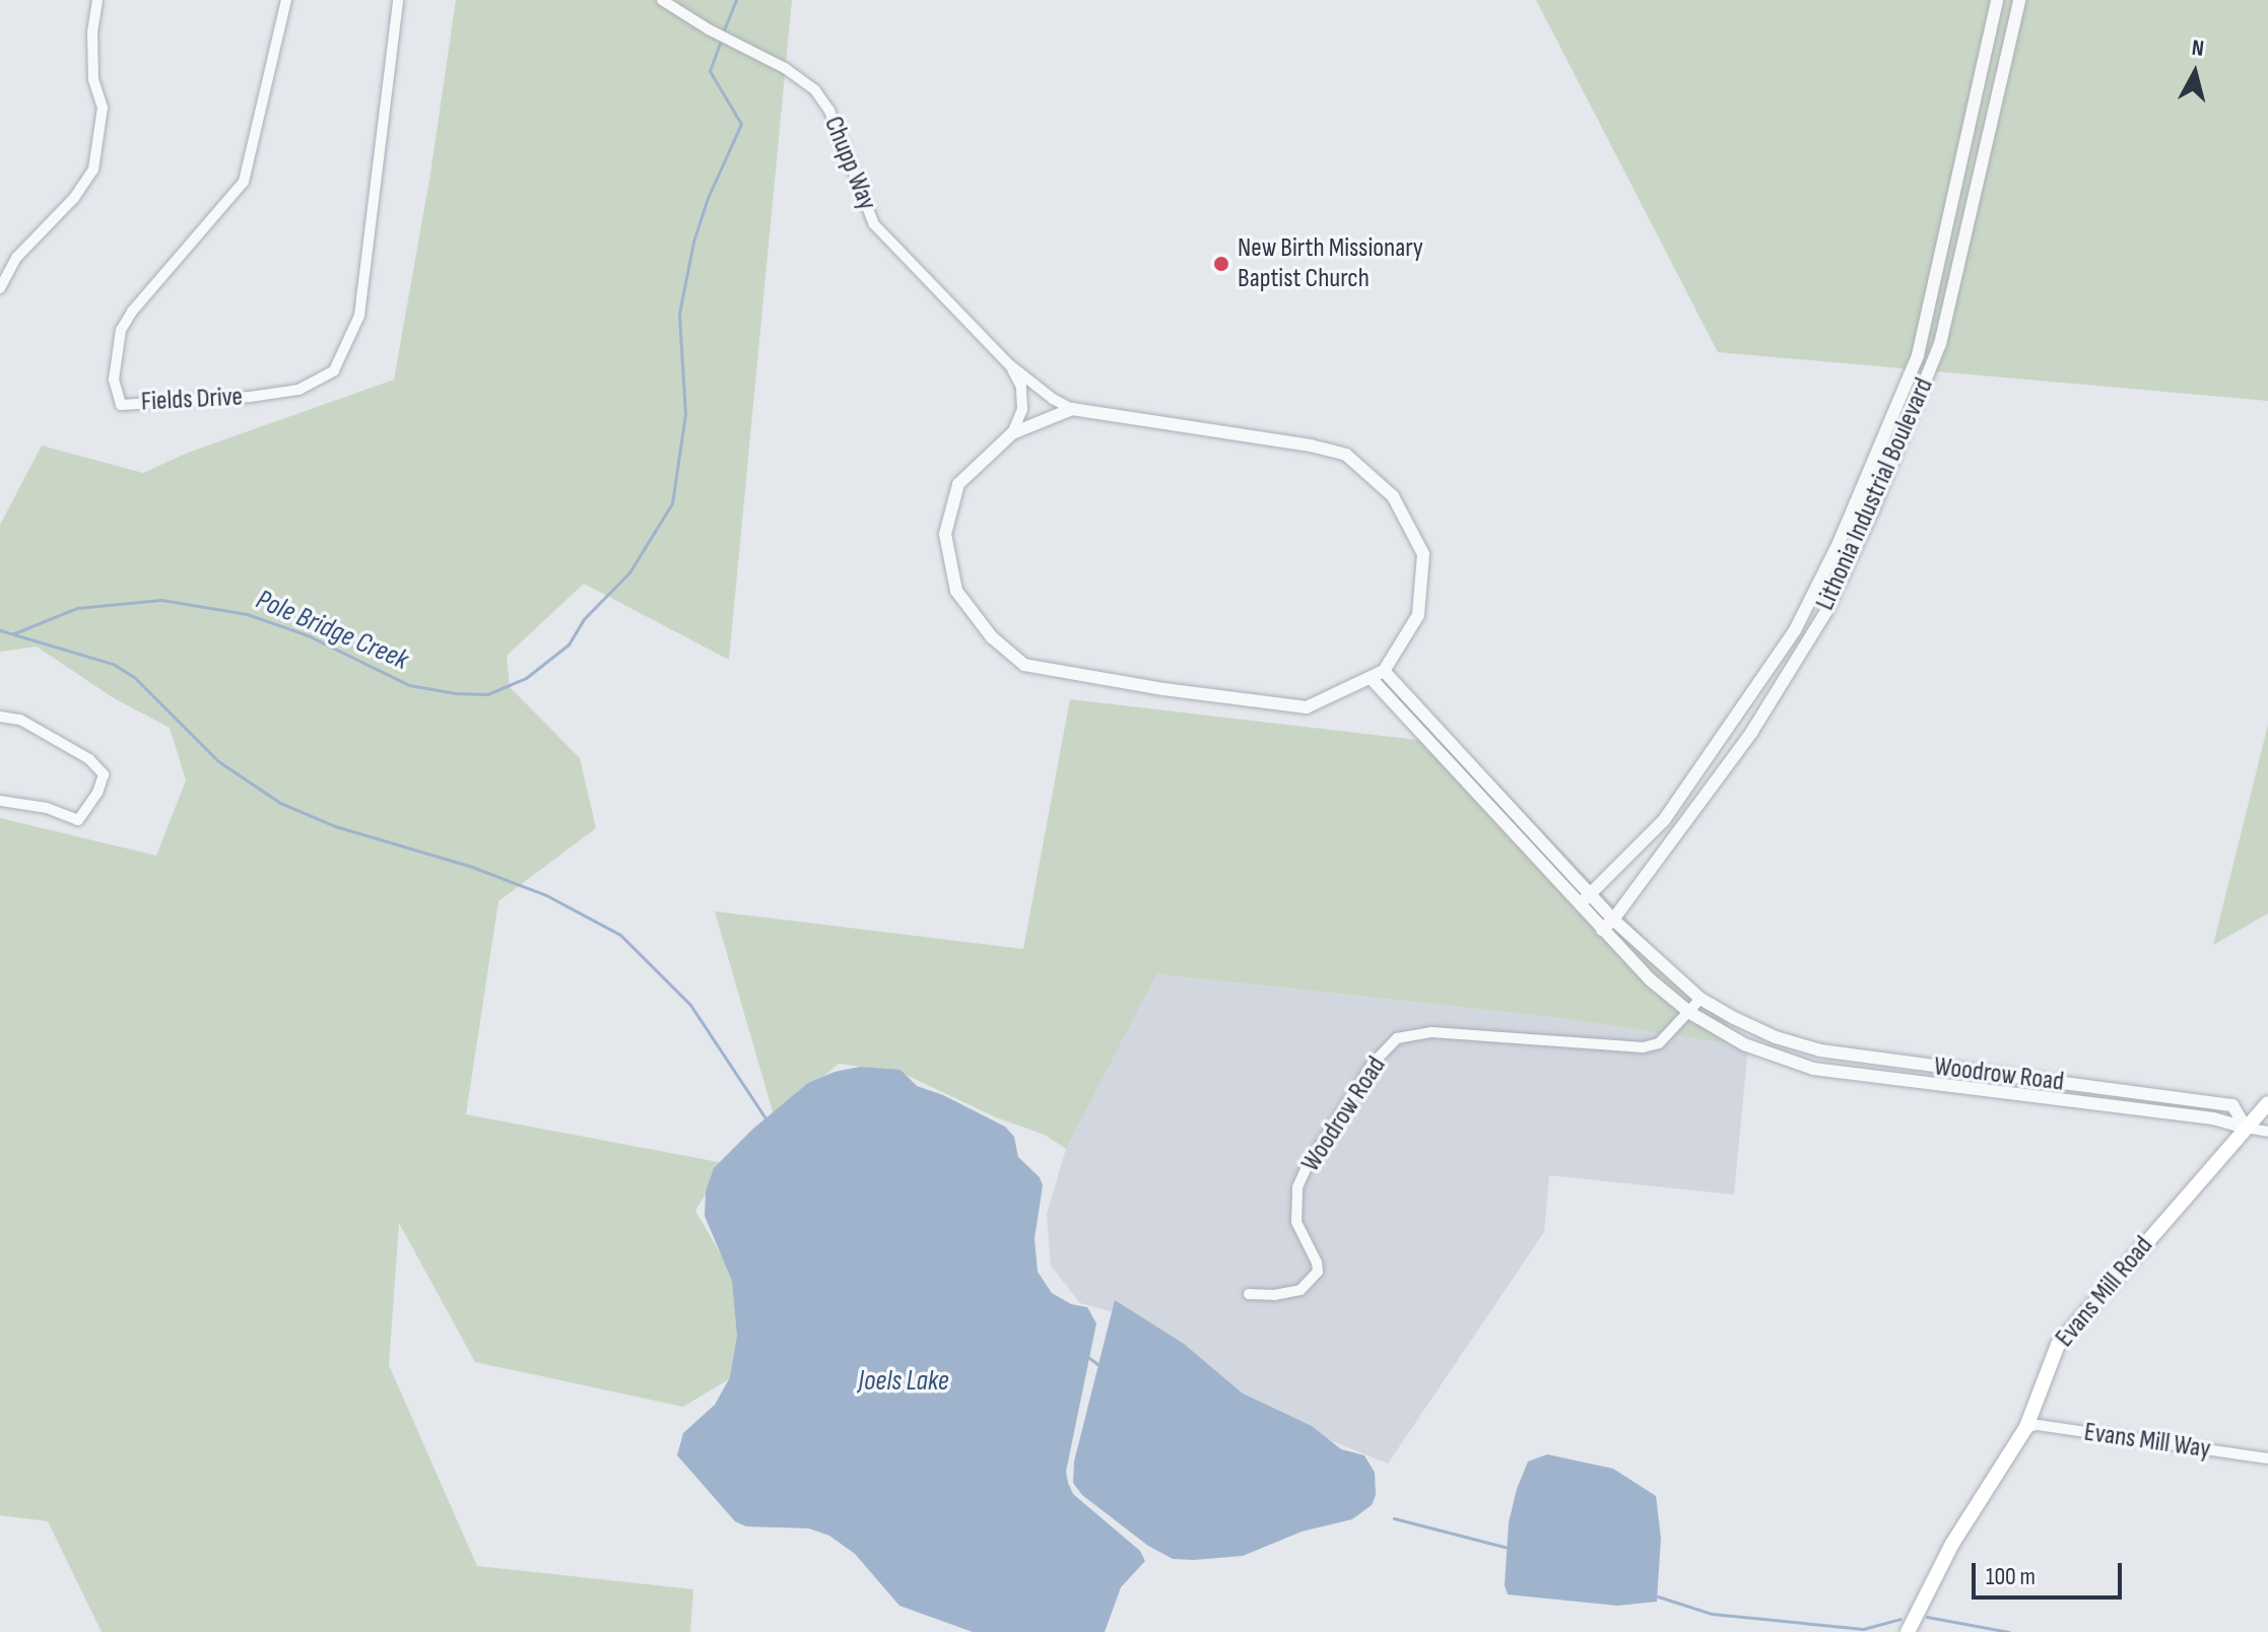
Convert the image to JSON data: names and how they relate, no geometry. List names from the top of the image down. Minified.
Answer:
{"streets":{"main road":["Evans Mill Road"],"street":["Chupp Way","Fields Drive","Lithonia Industrial Boulevard","Woodrow Road","Evans Mill Way"]},"crossings":[["Lithonia Industrial Boulevard","Woodrow Road"],["Woodrow Road","Evans Mill Road"],["Evans Mill Road","Evans Mill Way"]],"water":["Pole Bridge Creek","Joels Lake"],"places":["New Birth Missionary Baptist Church"],"scale_bar":"100 m","north":"top"}
